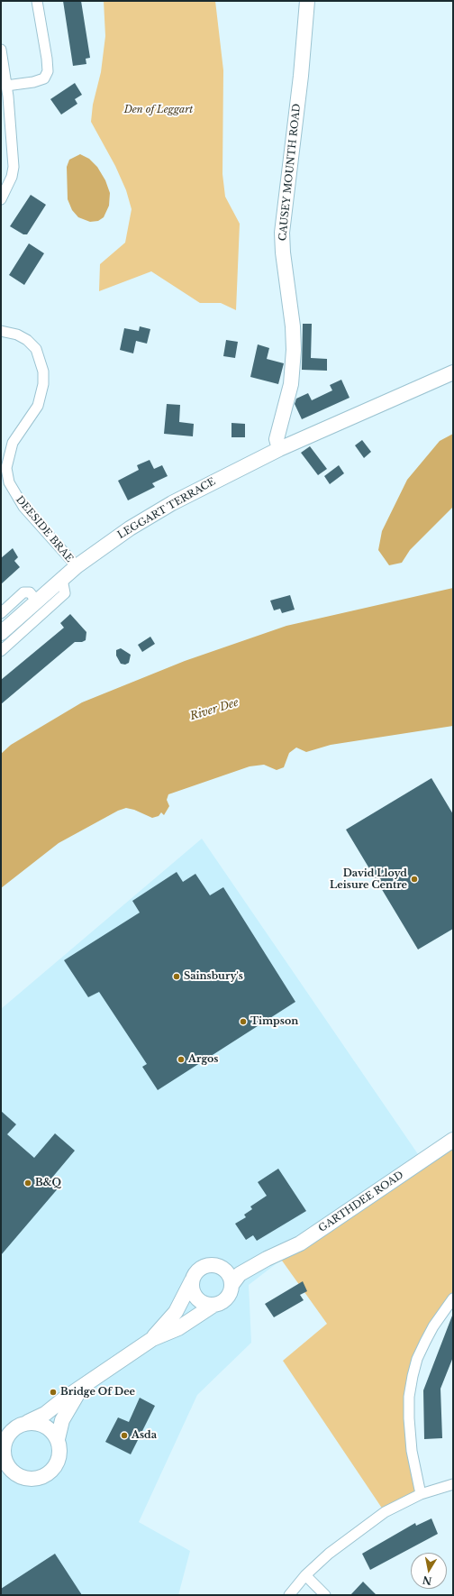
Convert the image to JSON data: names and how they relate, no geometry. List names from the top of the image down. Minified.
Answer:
{"streets":{"street":["CAUSEY MOUNTH ROAD","LEGGART TERRACE","DEESIDE BRAE","GARTHDEE ROAD"]},"crossings":[["CAUSEY MOUNTH ROAD","LEGGART TERRACE"],["LEGGART TERRACE","DEESIDE BRAE"]],"water":["River Dee"],"parks":["Den of Leggart"],"places":["David Lloyd Leisure Centre","Sainsbury's","Timpson","Argos","B&Q","Bridge Of Dee","Asda"],"north":"bottom"}
